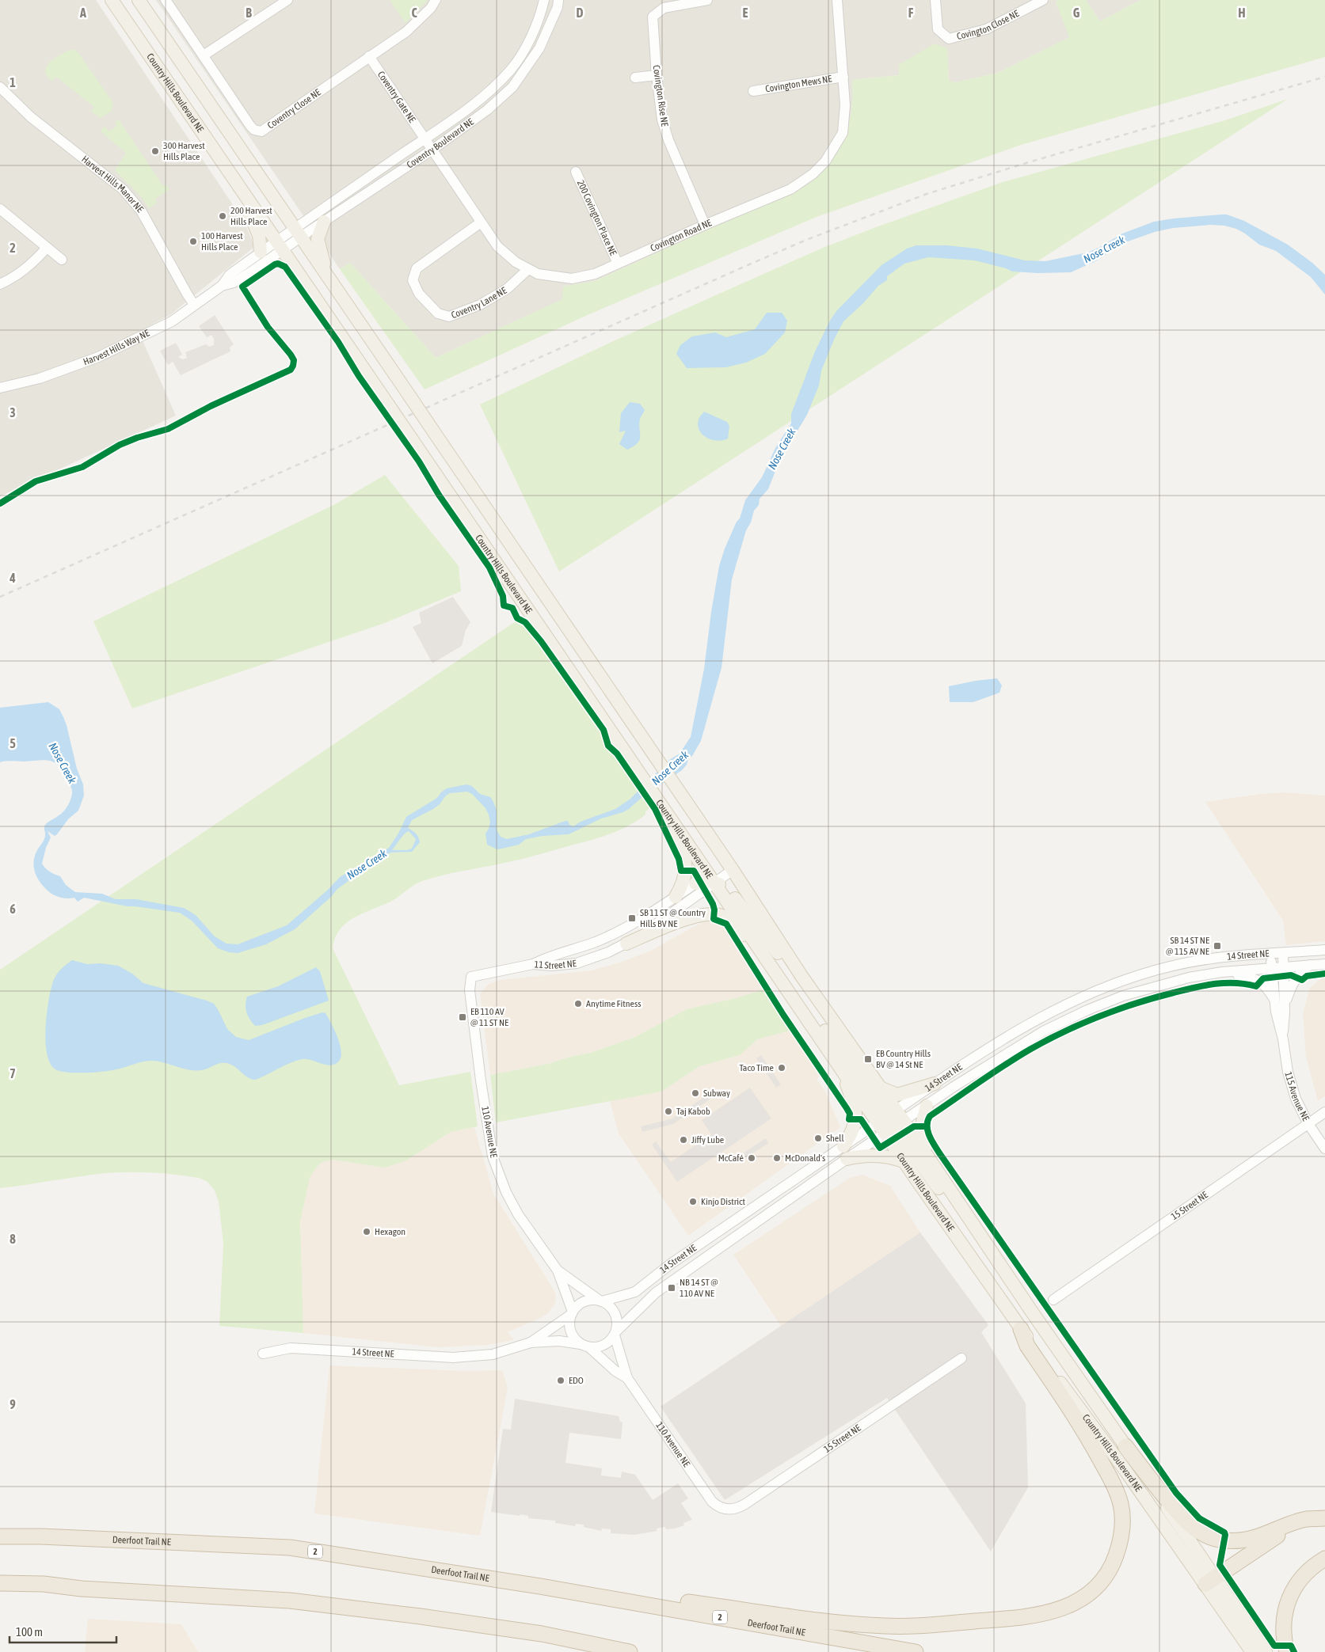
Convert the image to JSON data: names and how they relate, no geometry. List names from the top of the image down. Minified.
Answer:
{"streets":{"highway":["Deerfoot Trail NE","2"],"main road":["Country Hills Boulevard NE"],"street":["Covington Close NE","Covington Mews NE","Covington Rise NE","Coventry Gate NE","Coventry Close NE","Coventry Boulevard NE","Harvest Hills Manor NE","200 Covington Place NE","Covington Road NE","Coventry Lane NE","Harvest Hills Way NE","14 Street NE","11 Street NE","115 Avenue NE","110 Avenue NE","15 Street NE"]},"crossings":[["Covington Mews NE","Covington Road NE"],["Country Hills Boulevard NE","Coventry Boulevard NE"],["Country Hills Boulevard NE","Harvest Hills Way NE"],["Country Hills Boulevard NE","14 Street NE"],["Country Hills Boulevard NE","11 Street NE"],["Covington Rise NE","Covington Road NE"],["Coventry Gate NE","Coventry Close NE"],["Coventry Gate NE","Coventry Boulevard NE"],["Coventry Gate NE","Covington Road NE"],["Coventry Boulevard NE","Covington Road NE"],["Coventry Boulevard NE","Harvest Hills Way NE"],["Harvest Hills Manor NE","Harvest Hills Way NE"],["200 Covington Place NE","Covington Road NE"],["Covington Road NE","Coventry Lane NE"],["14 Street NE","115 Avenue NE"],["14 Street NE","110 Avenue NE"],["11 Street NE","110 Avenue NE"],["115 Avenue NE","15 Street NE"],["110 Avenue NE","15 Street NE"]],"water":["Nose Creek"],"places":{"other":["300 Harvest Hills Place","200 Harvest Hills Place","100 Harvest Hills Place","Anytime Fitness","Taco Time","Subway","Taj Kabob","Shell","Jiffy Lube","McCafé","McDonald's","Kinjo District","Hexagon","EDO"],"transit":["SB 11 ST @ Country Hills BV NE","SB 14 ST NE @ 115 AV NE","EB 110 AV @ 11 ST NE","EB Country Hills BV @ 14 St NE","NB 14 ST @ 110 AV NE"]},"scale_bar":"100 m","grid":{"columns":["A","B","C","D","E","F","G","H"],"rows":["1","2","3","4","5","6","7","8","9"]}}
